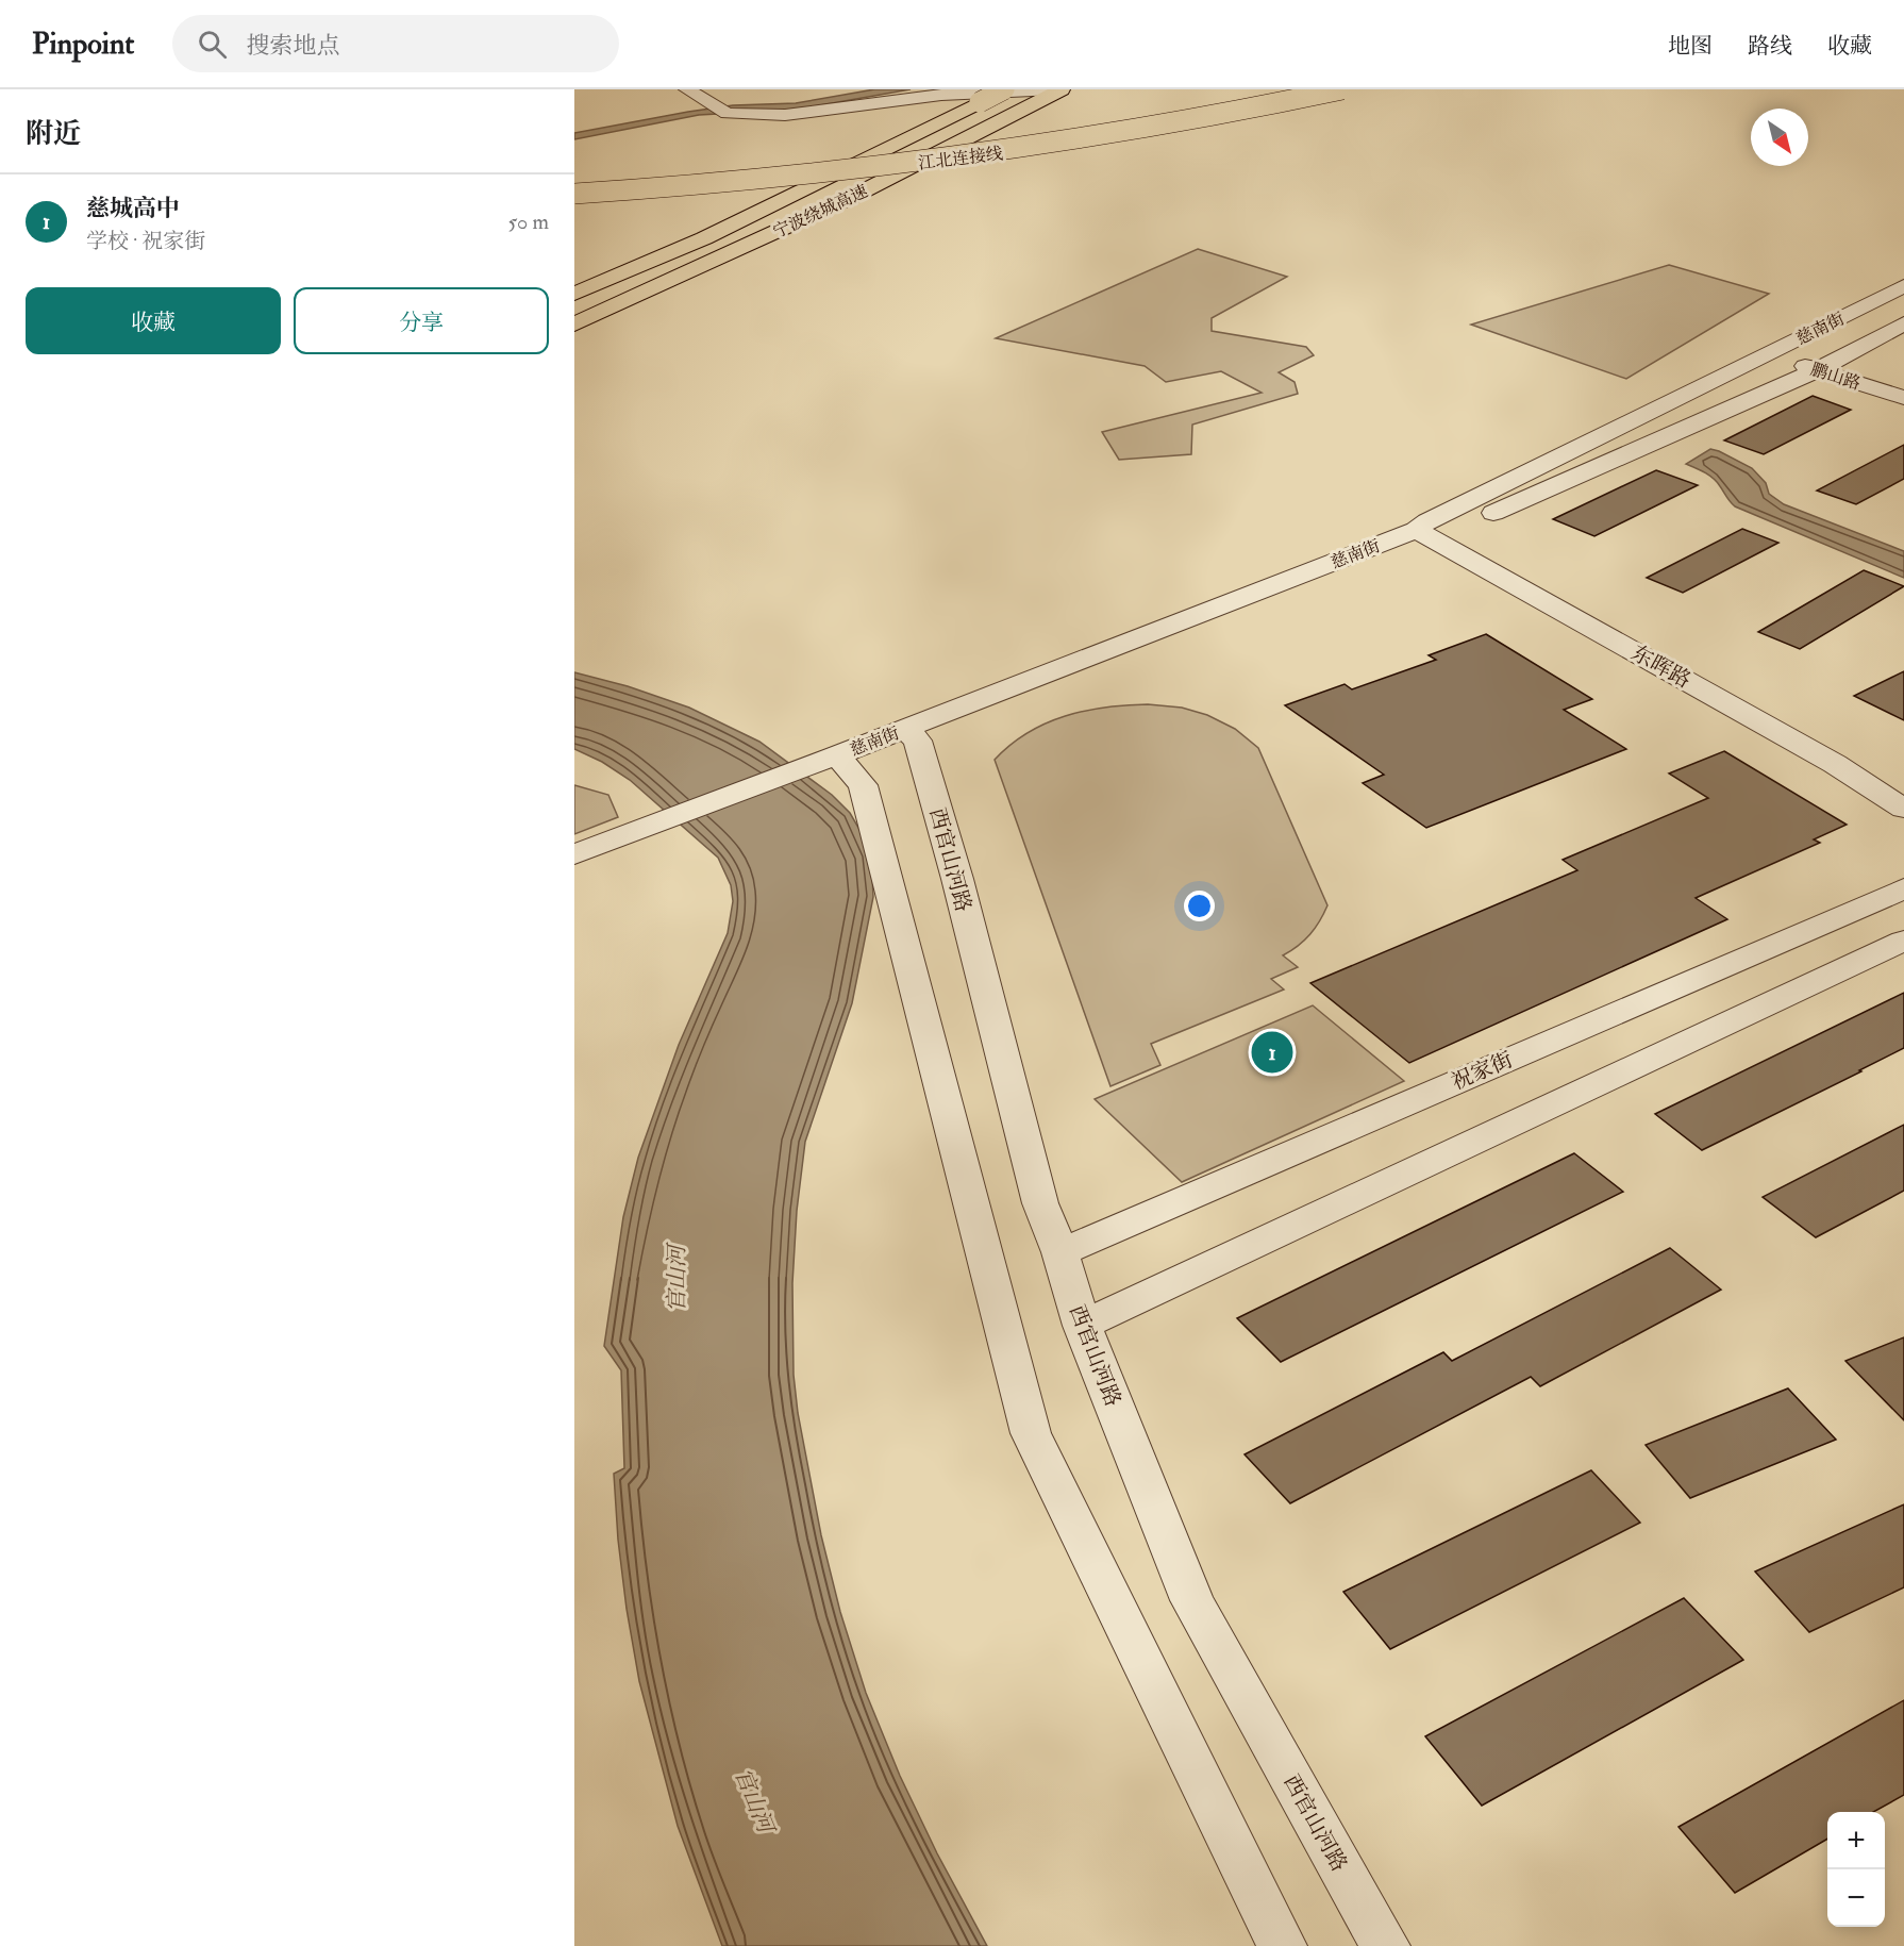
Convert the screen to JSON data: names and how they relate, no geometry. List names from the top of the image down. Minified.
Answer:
{"streets":{"highway":["江北连接线","宁波绕城高速"],"street":["慈南街","鹏山路","东晖路","西官山河路","祝家街"]},"crossings":[["慈南街","鹏山路"],["慈南街","东晖路"],["慈南街","西官山河路"],["西官山河路","祝家街"]],"water":["官山河"],"north":"bottom right","page":{"header":"Pinpoint","search":"搜索地点","nav":["地图","路线","收藏"],"heading":"附近","list":[{"mark":"1","name":"慈城高中","note":"学校 · 祝家街","value":"50 m"}],"buttons":["收藏","分享"],"pins":"1","map_buttons":["+","−"]}}
